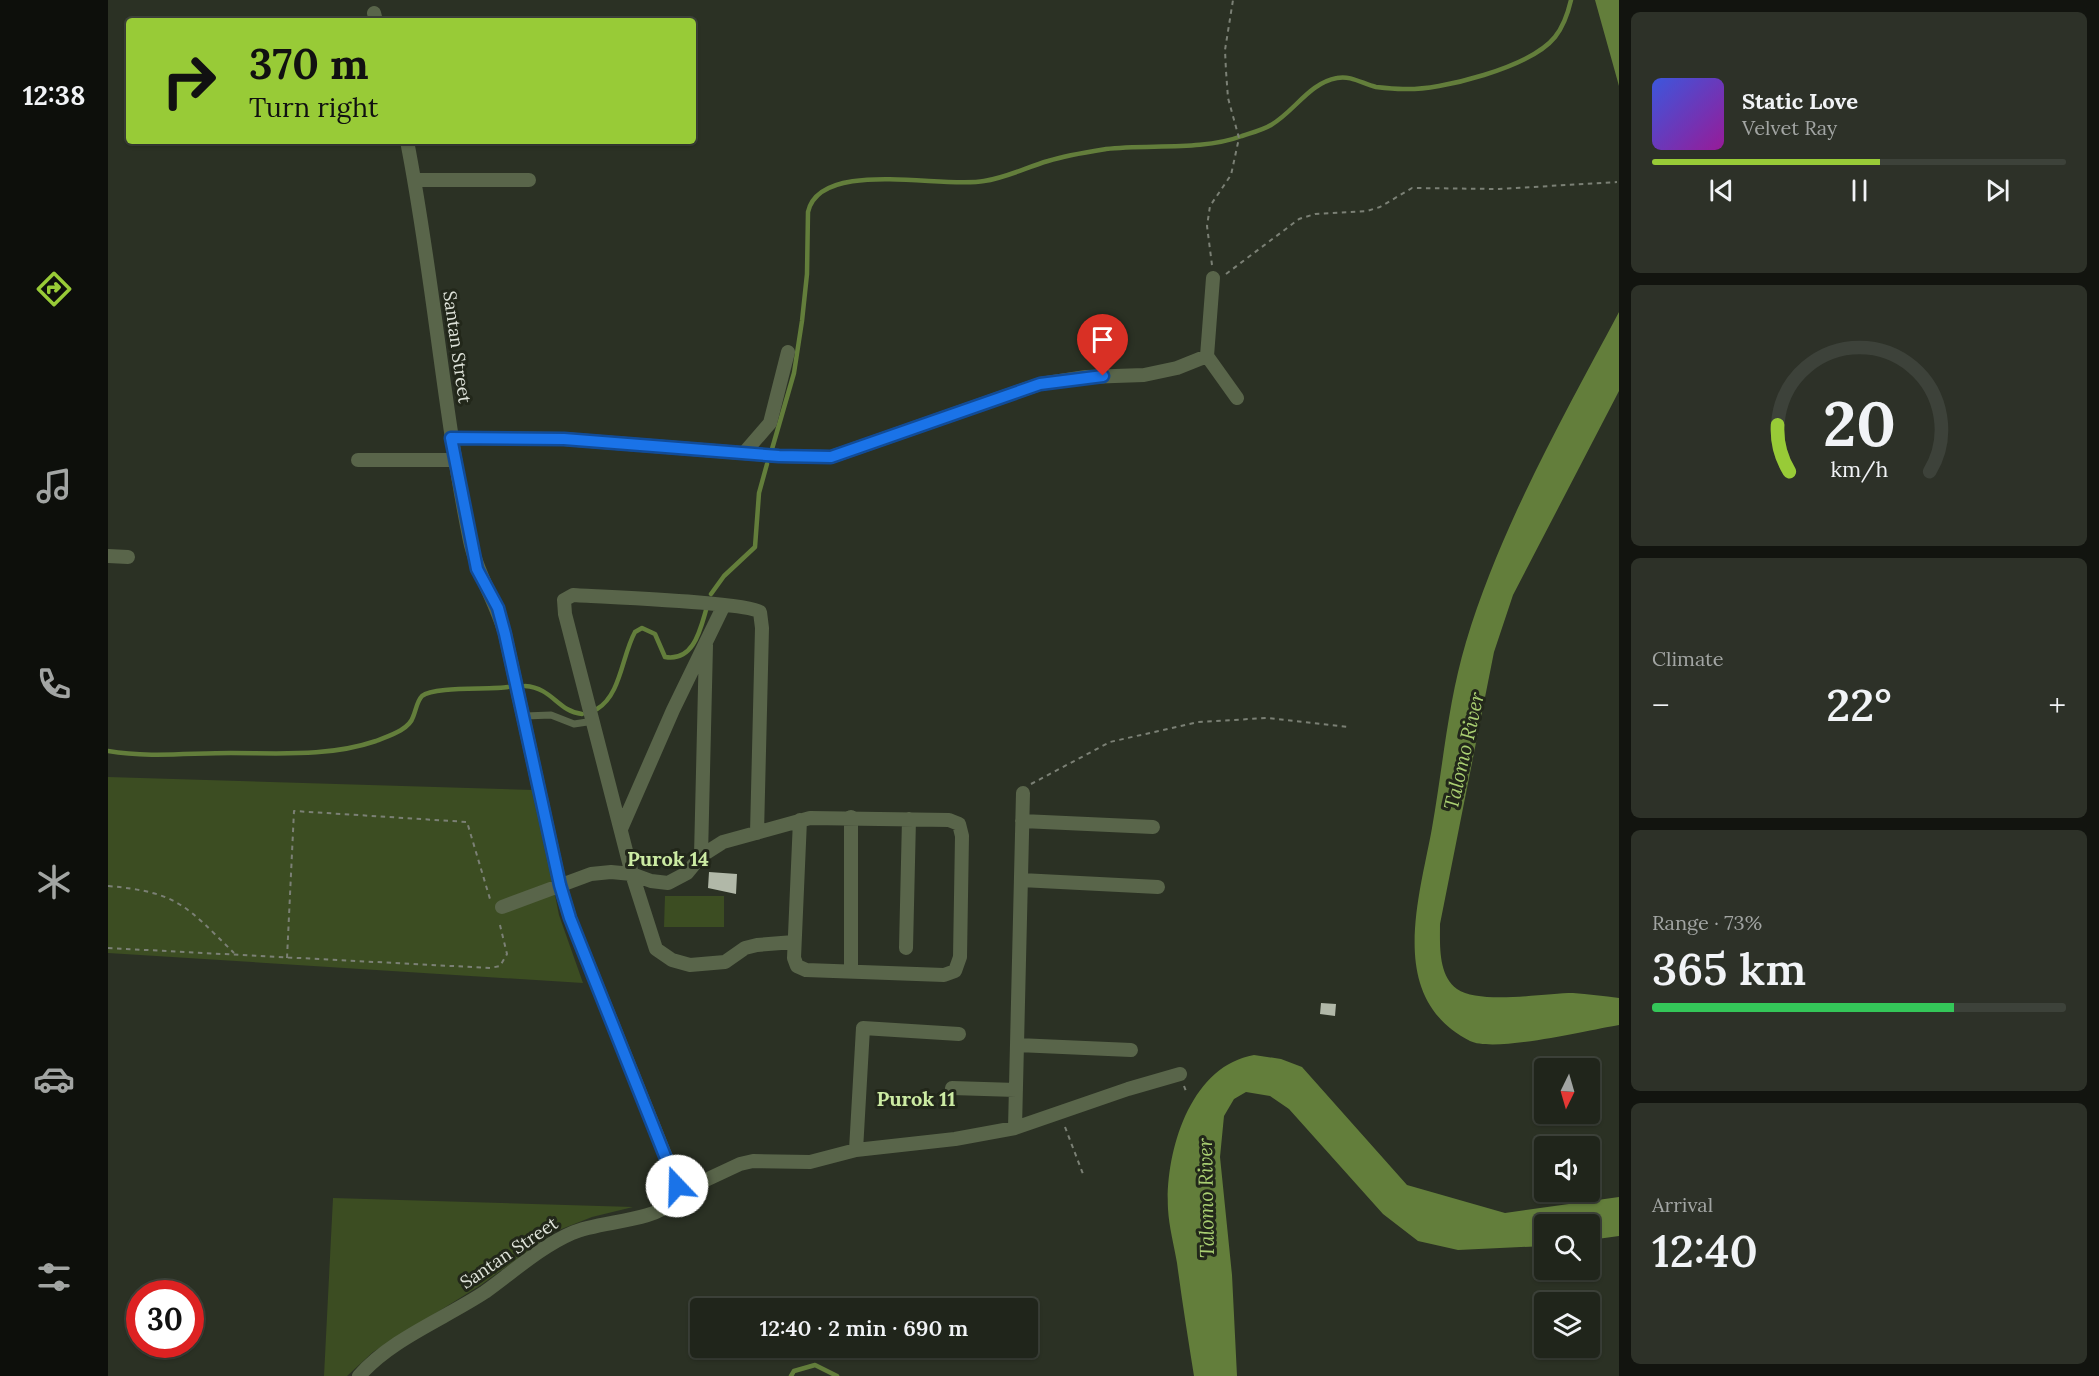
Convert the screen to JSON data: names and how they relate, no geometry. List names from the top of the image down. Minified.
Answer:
{"streets":{"street":["Santan Street"]},"districts":["Purok 14","Purok 11"],"water":["Talomo River"],"north":"bottom","page":{"tabs":"12:38","turn":["370 m","Turn right"],"song":["Static Love","Velvet Ray"],"tile":["Climate",["Range · 73%","365 km"],["Arrival","12:40"]],"heat":["−","22°","+"],"limit":"30","trip":"12:40 · 2 min · 690 m","gauge":["20","km/h"]}}
